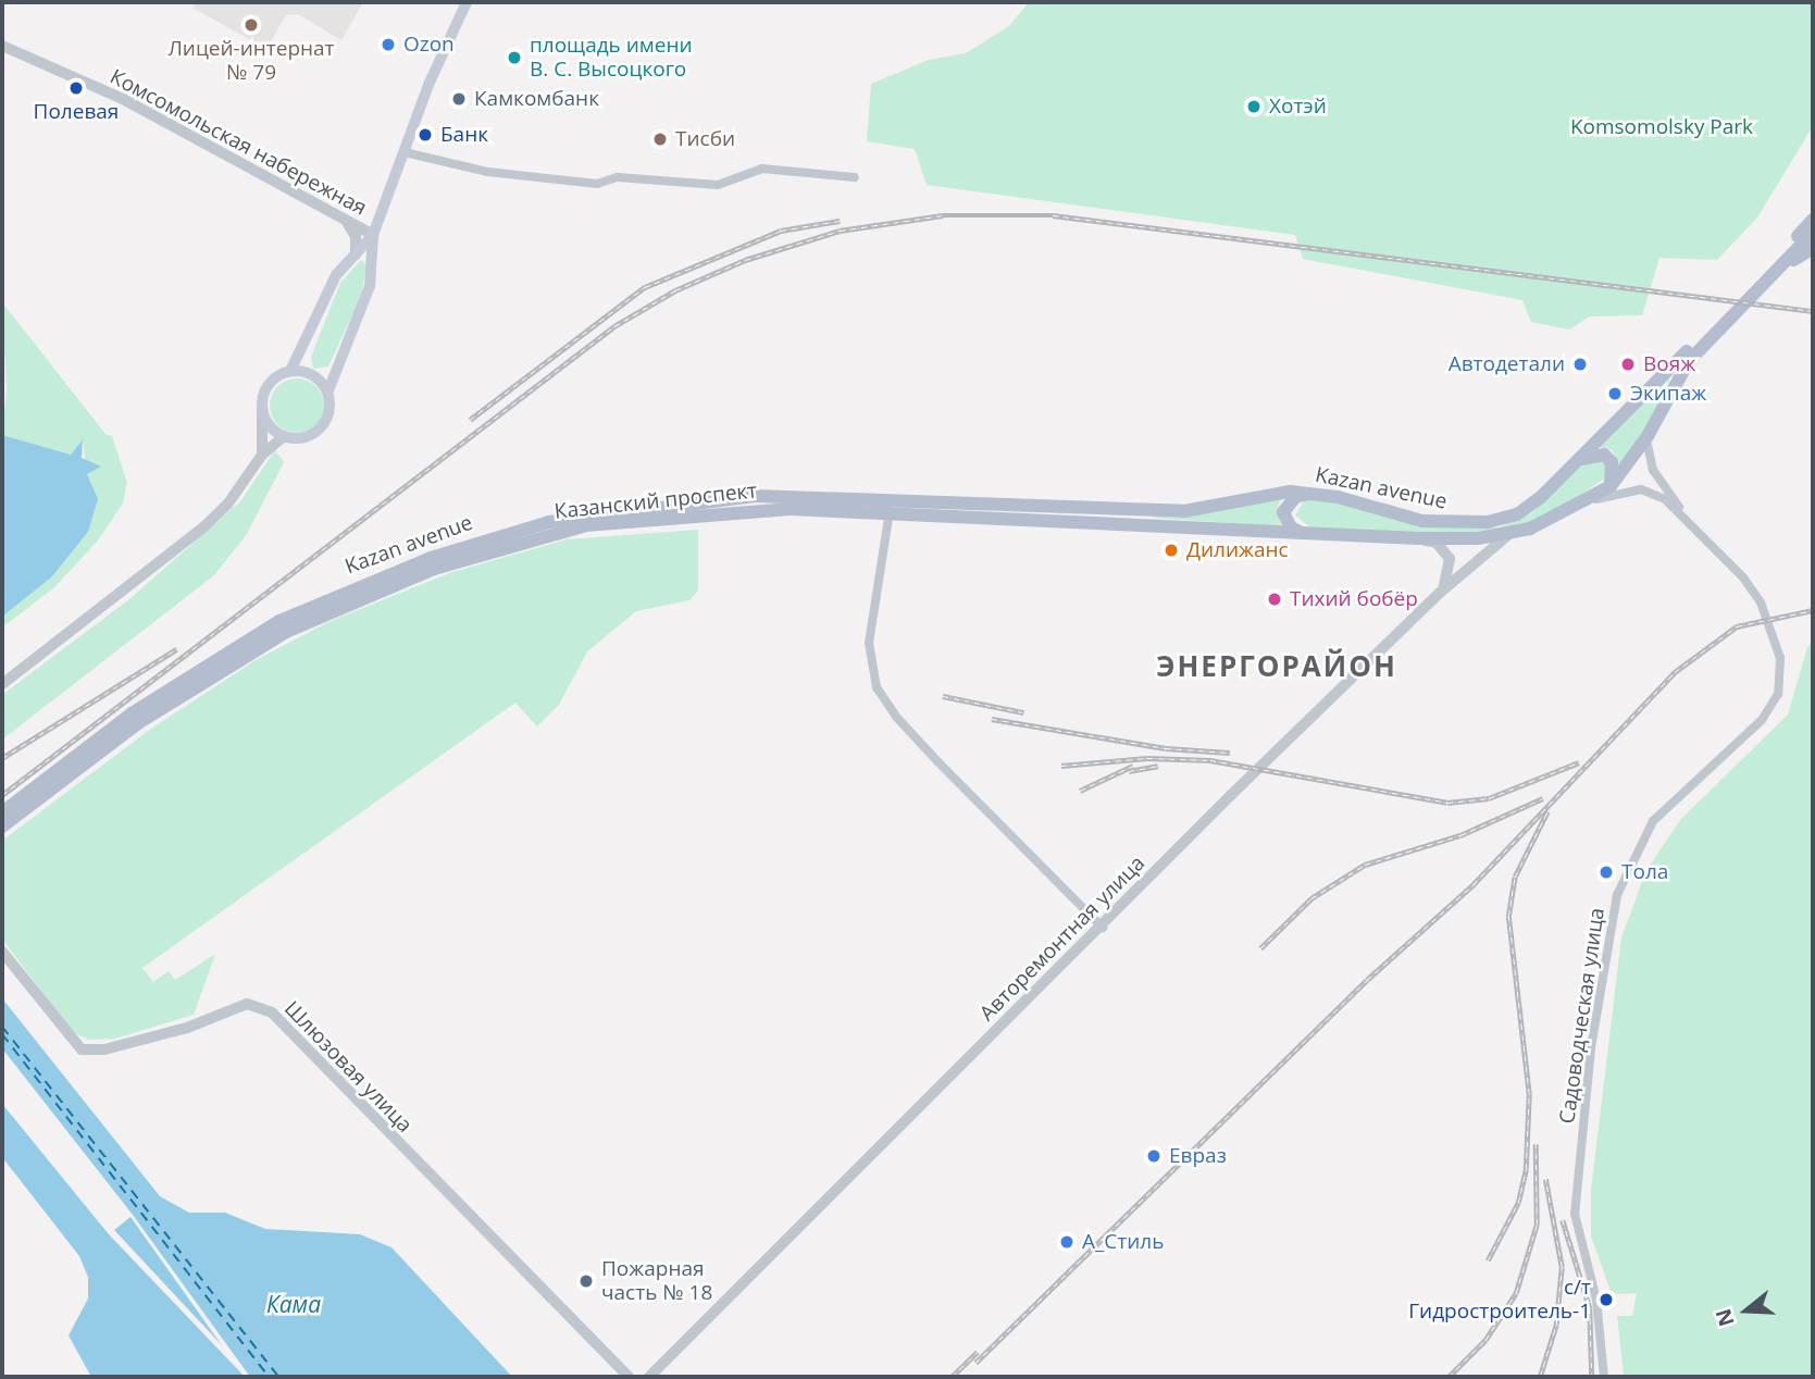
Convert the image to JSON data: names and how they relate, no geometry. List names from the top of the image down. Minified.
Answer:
{"streets":{"main road":["Kazan avenue","Казанский проспект"],"street":["Комсомольская набережная","Авторемонтная улица","Садоводческая улица","Шлюзовая улица"]},"crossings":[["Kazan avenue","Казанский проспект"],["Kazan avenue","Авторемонтная улица"]],"districts":["ЭНЕРГОРАЙОН"],"water":["Кама"],"parks":["Komsomolsky Park"],"places":["Лицей-интернат № 79","Ozon","площадь имени В. С. Высоцкого","Полевая","Камкомбанк","Хотэй","Банк","Тисби","Автодетали","Вояж","Экипаж","Дилижанс","Тихий бобёр","Тола","Евраз","А_Стиль","Пожарная часть № 18","с/т Гидростроитель-1"],"north":"left"}
